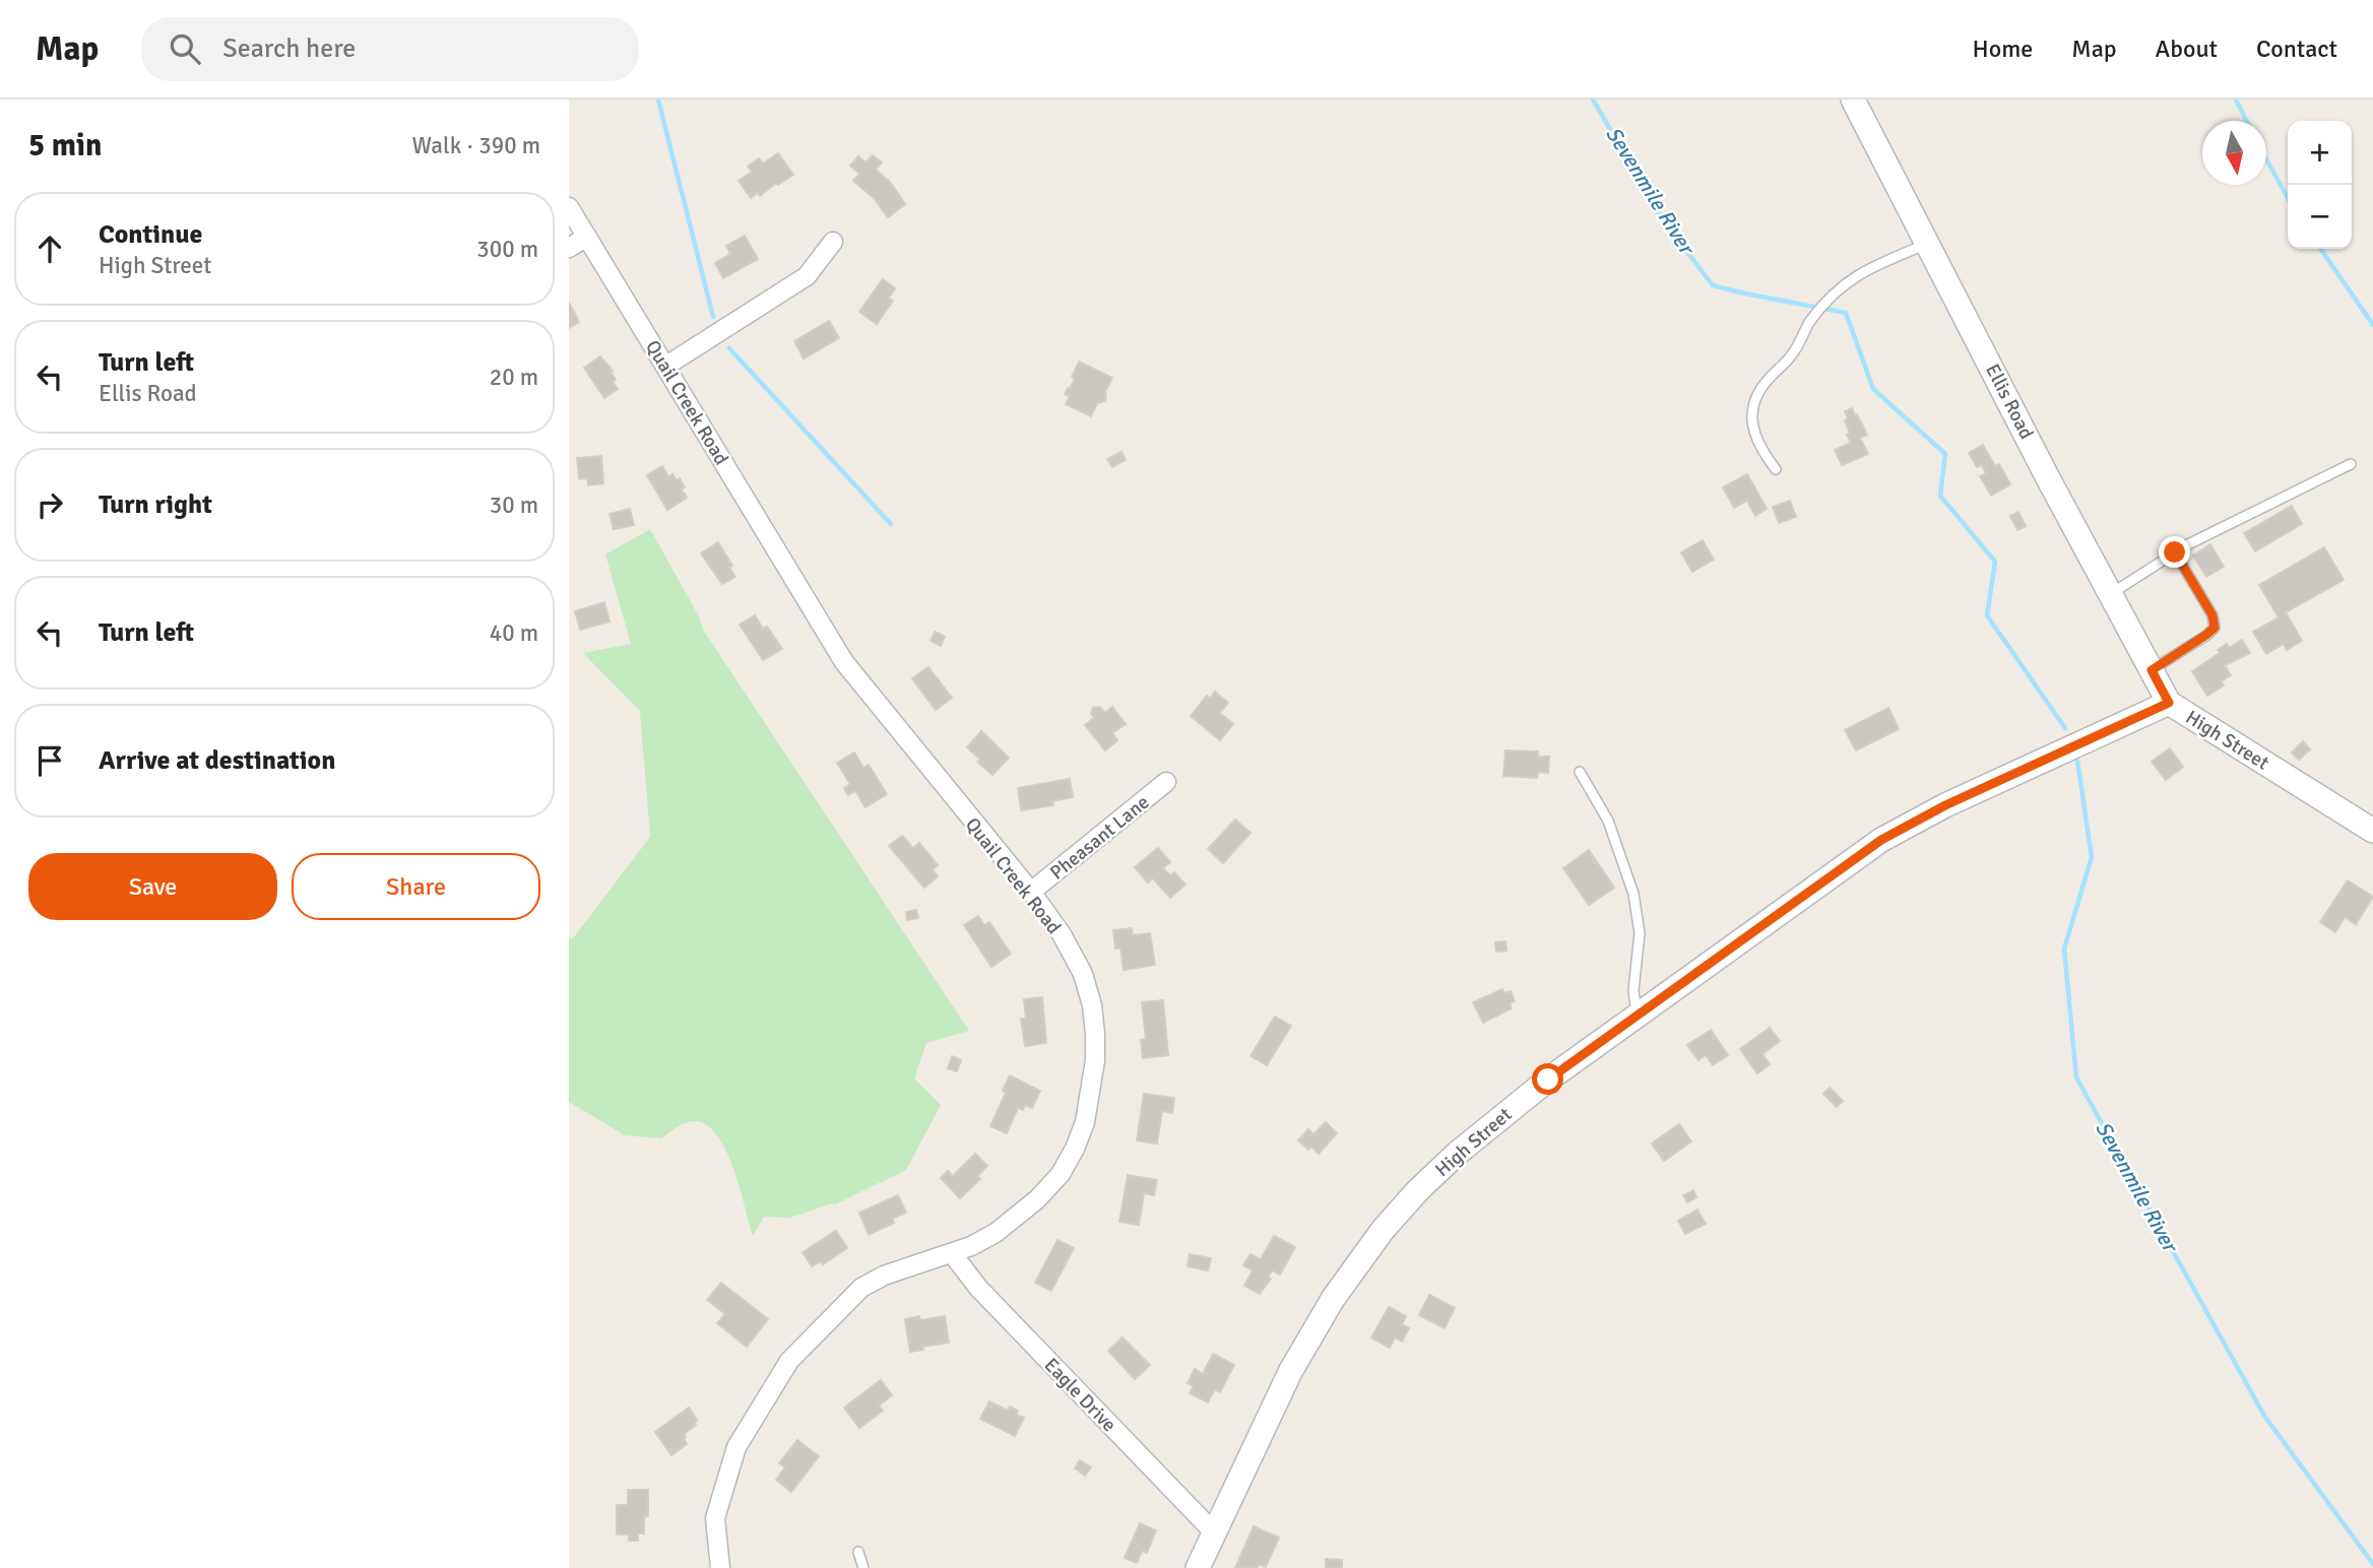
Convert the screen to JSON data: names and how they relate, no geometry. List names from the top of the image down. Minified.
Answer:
{"streets":{"street":["Ellis Road","Quail Creek Road","High Street","Pheasant Lane","Eagle Drive"]},"crossings":[["Ellis Road","High Street"],["Quail Creek Road","Pheasant Lane"],["Quail Creek Road","Eagle Drive"],["High Street","Eagle Drive"]],"water":["Sevenmile River"],"north":"bottom","page":{"header":"Map","search":"Search here","nav":["Home","Map","About","Contact"],"heading":["5 min","Walk · 390 m"],"map_buttons":["+","−"],"list":[["Continue","High Street","300 m"],["Turn left","Ellis Road","20 m"],["Turn right","30 m"],["Turn left","40 m"],"Arrive at destination"],"buttons":["Save","Share"]}}
